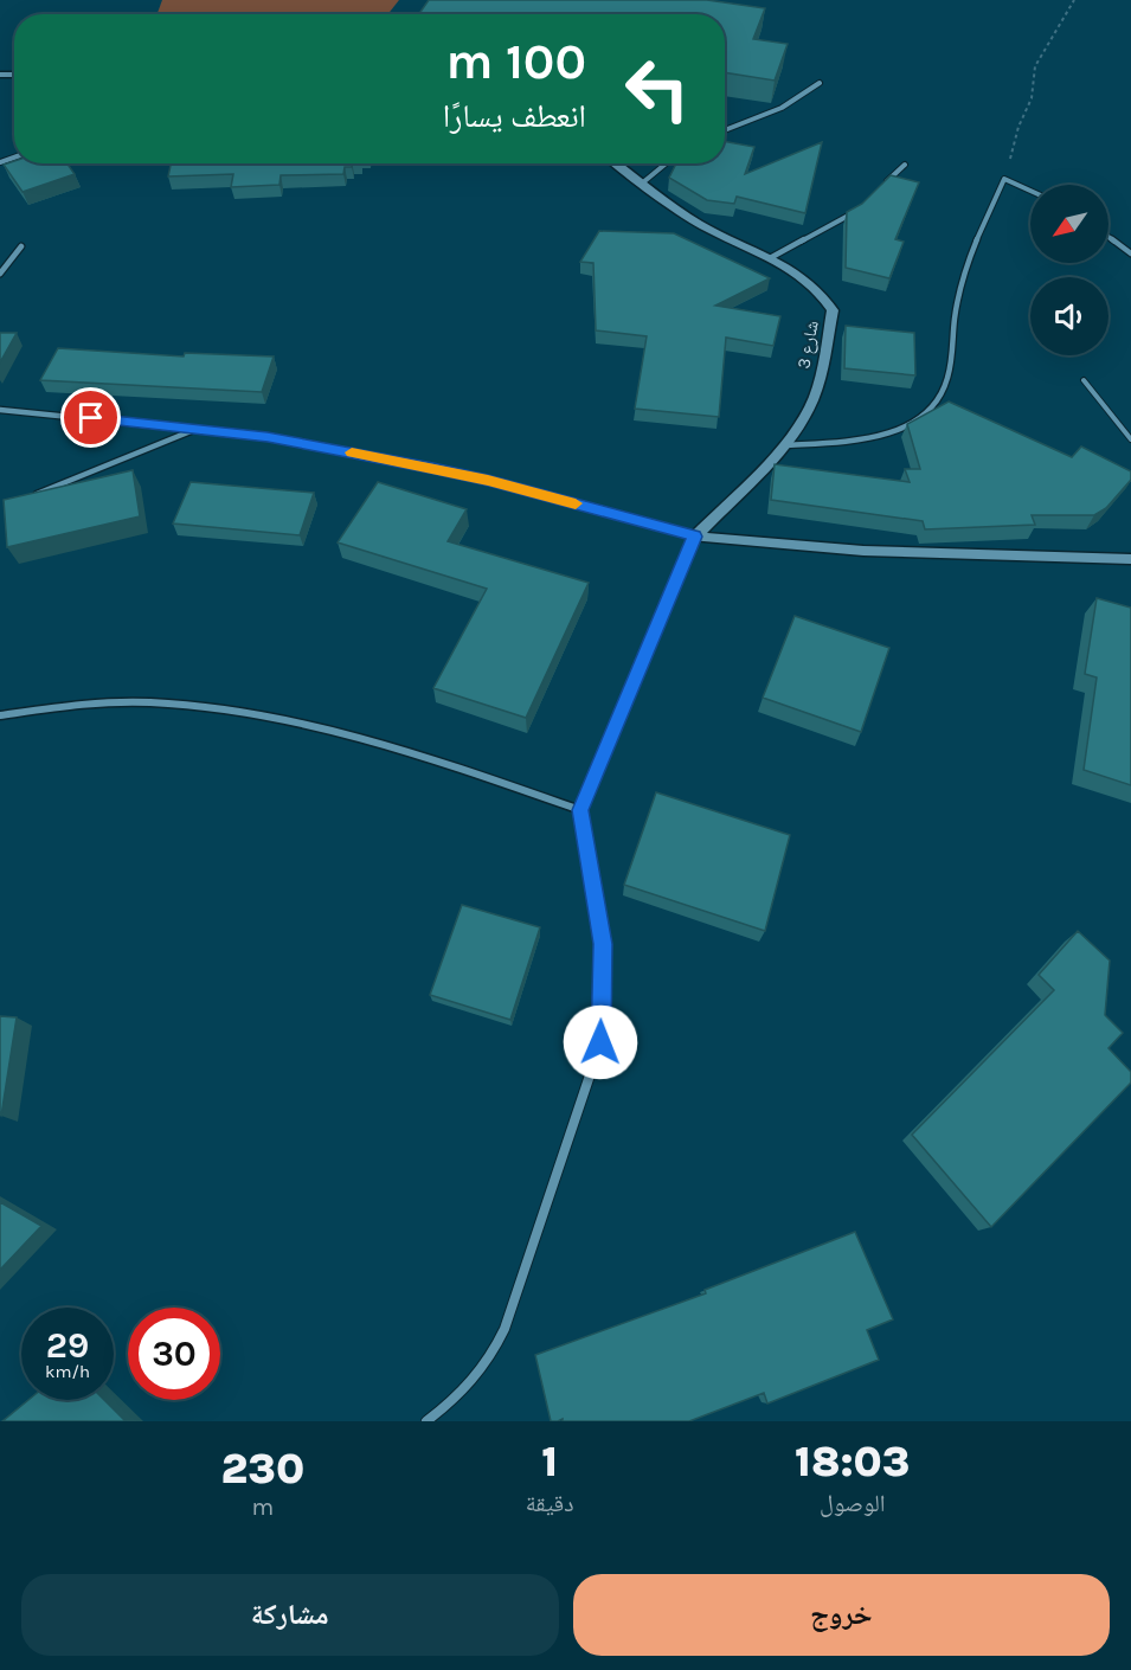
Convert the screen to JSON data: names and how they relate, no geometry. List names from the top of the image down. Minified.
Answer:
{"streets":{"street":["شارع 3"]},"north":"bottom left","page":{"turn":["100 m","انعطف يسارًا"],"speed":"29 km/h","limit":"30","eta":["18:03","الوصول","1","دقيقة","230","m"],"buttons":["خروج","مشاركة"]}}
